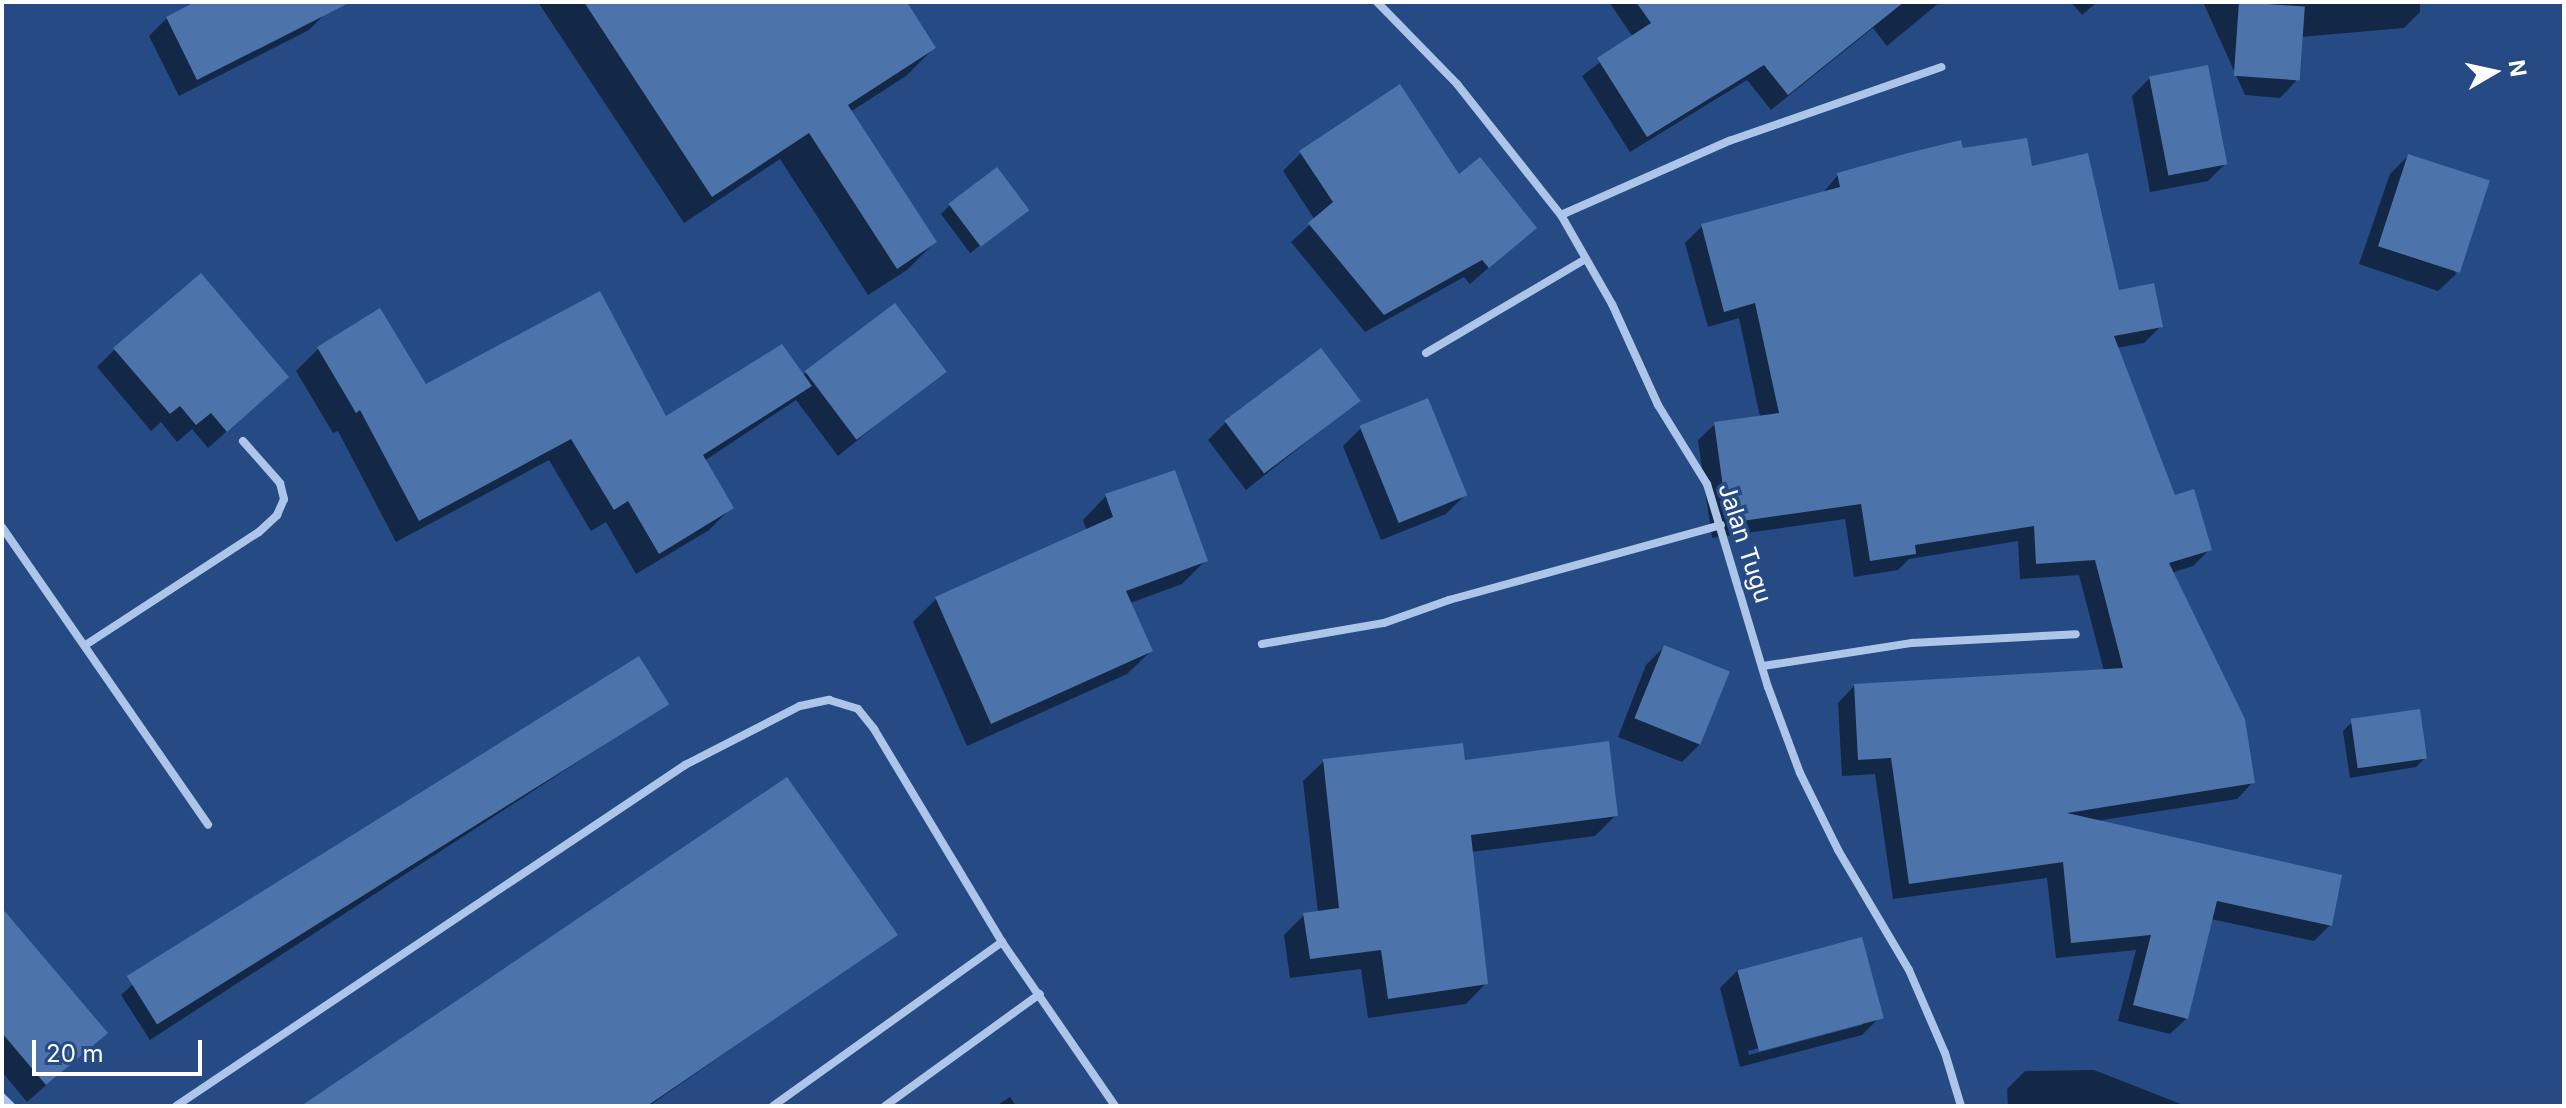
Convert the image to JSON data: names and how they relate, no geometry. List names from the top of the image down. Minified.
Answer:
{"streets":{"street":["Jalan Tugu"]},"scale_bar":"20 m","north":"right"}
